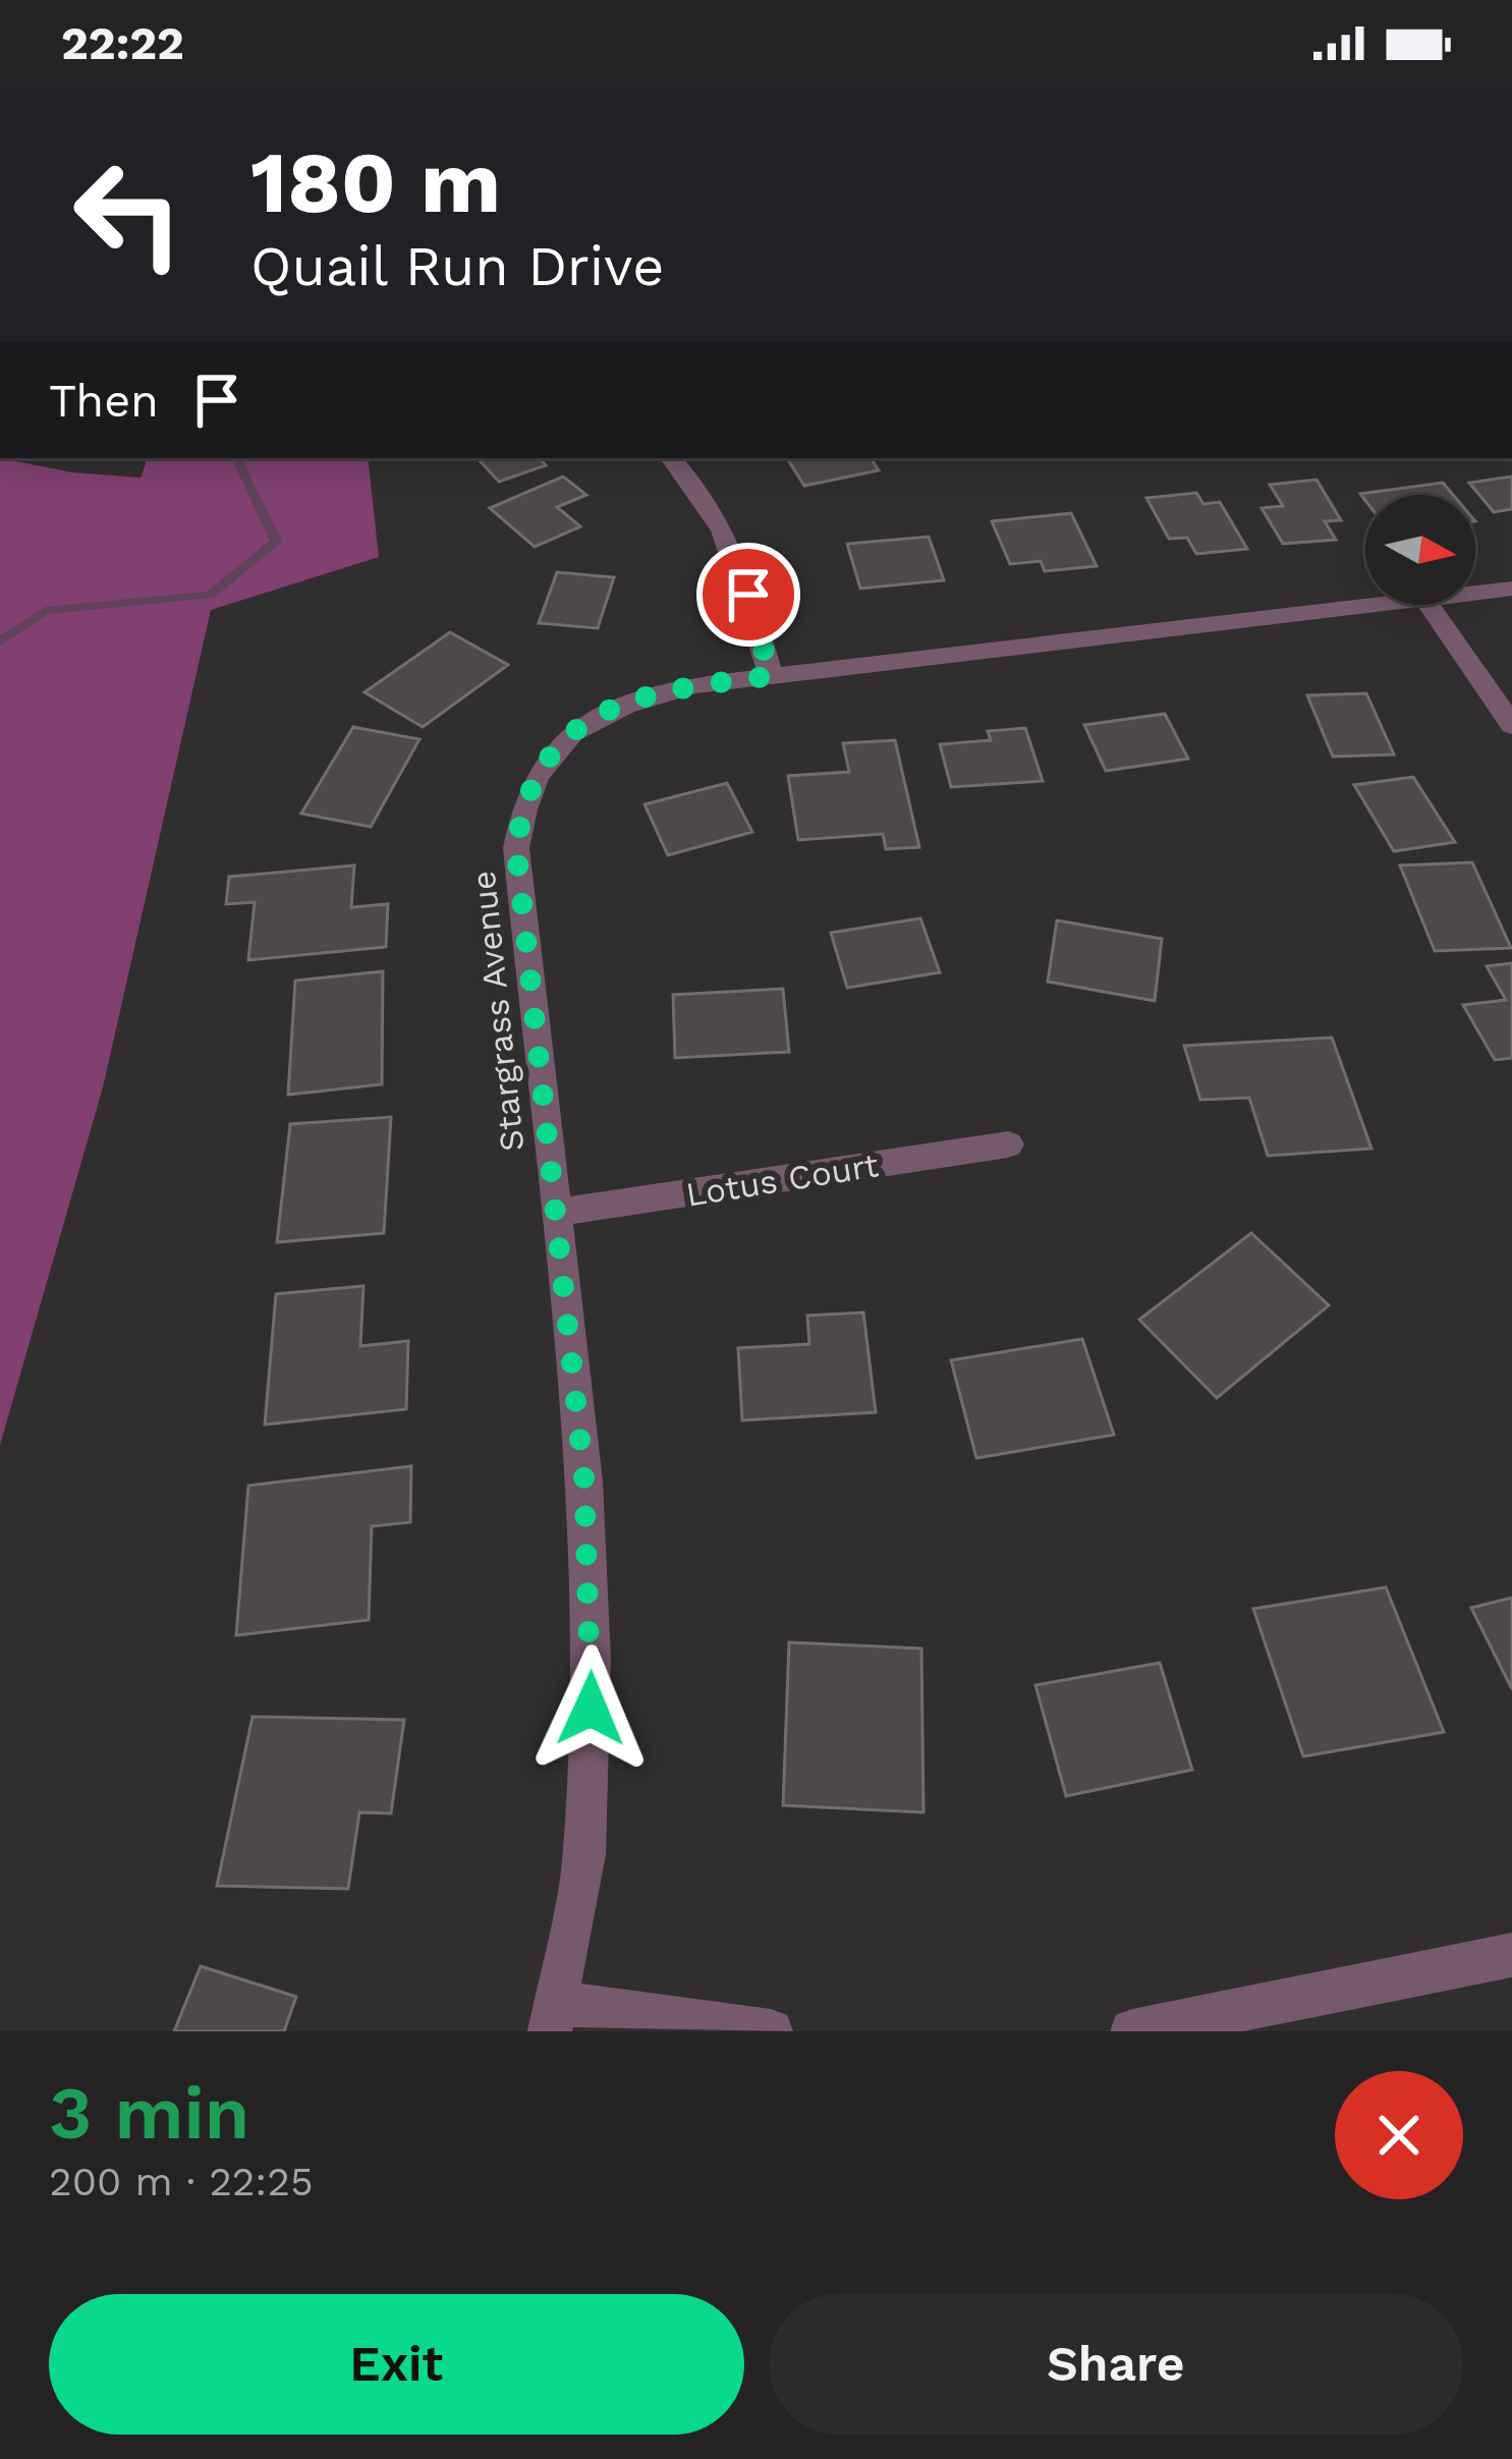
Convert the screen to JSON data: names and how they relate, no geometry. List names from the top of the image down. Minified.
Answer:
{"streets":{"street":["Stargrass Avenue","Lotus Court"]},"crossings":[["Stargrass Avenue","Lotus Court"]],"north":"right","page":{"status":"22:22","turn":["180 m","Quail Run Drive"],"then":"Then","heading":["3 min","200 m · 22:25"],"buttons":["Exit","Share"]}}
